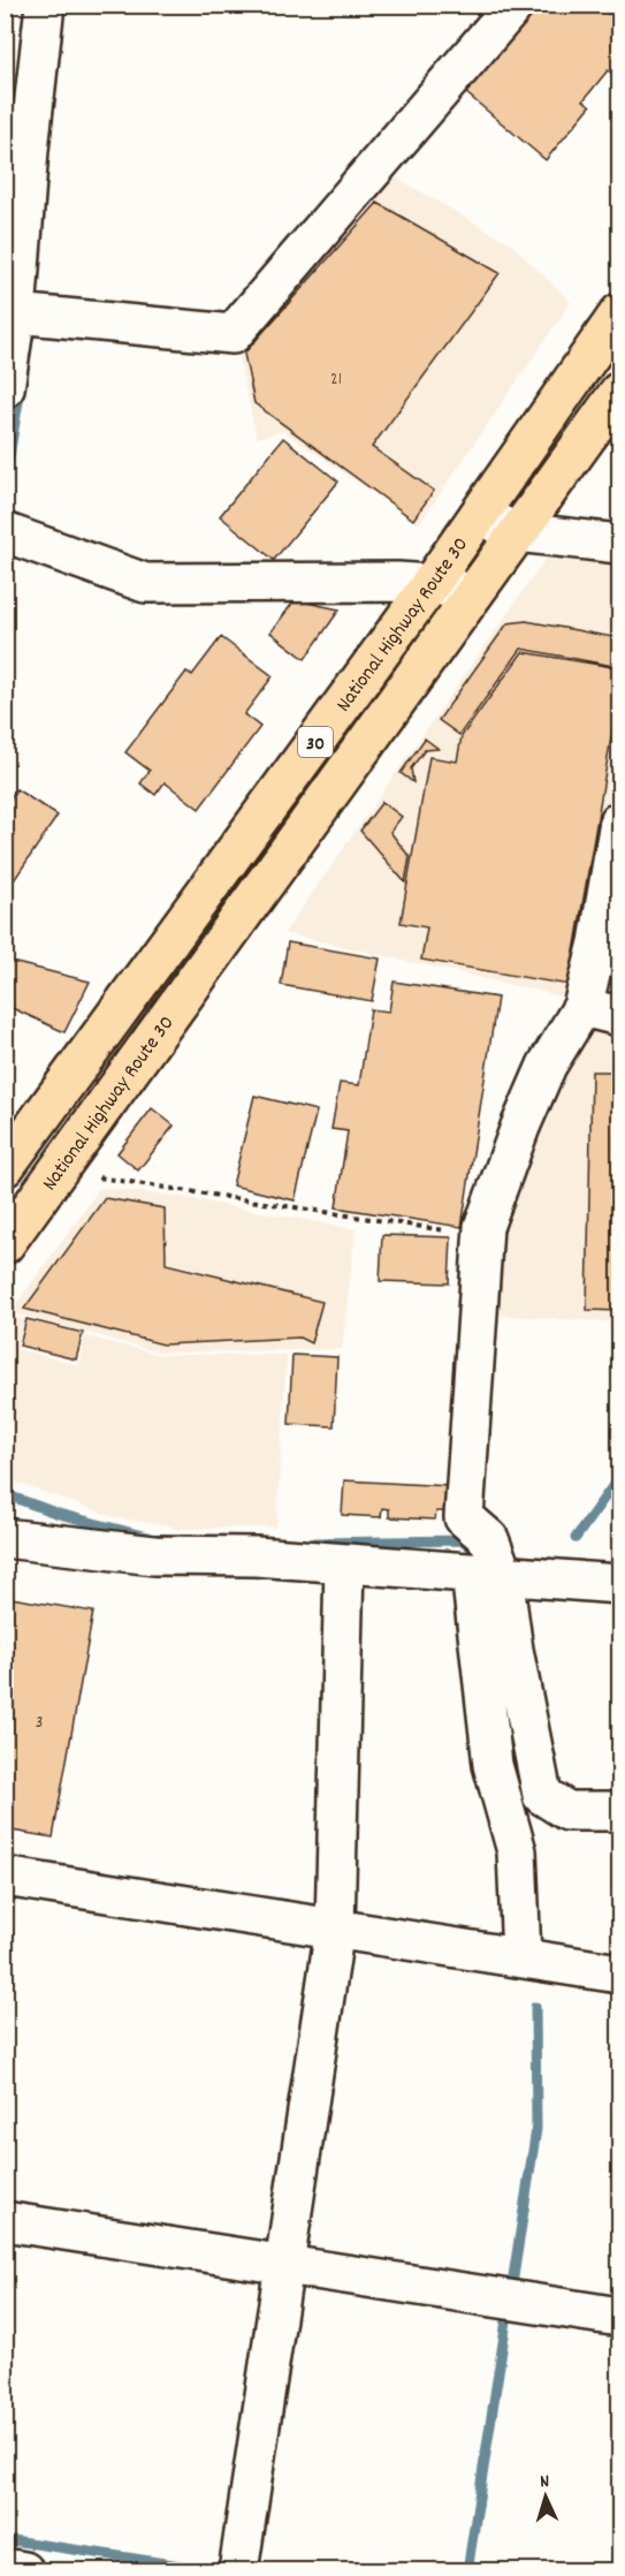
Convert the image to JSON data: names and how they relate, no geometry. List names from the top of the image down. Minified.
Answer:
{"streets":{"highway":["National Highway Route 30","30"]},"house_numbers":["21","3"],"north":"top"}
